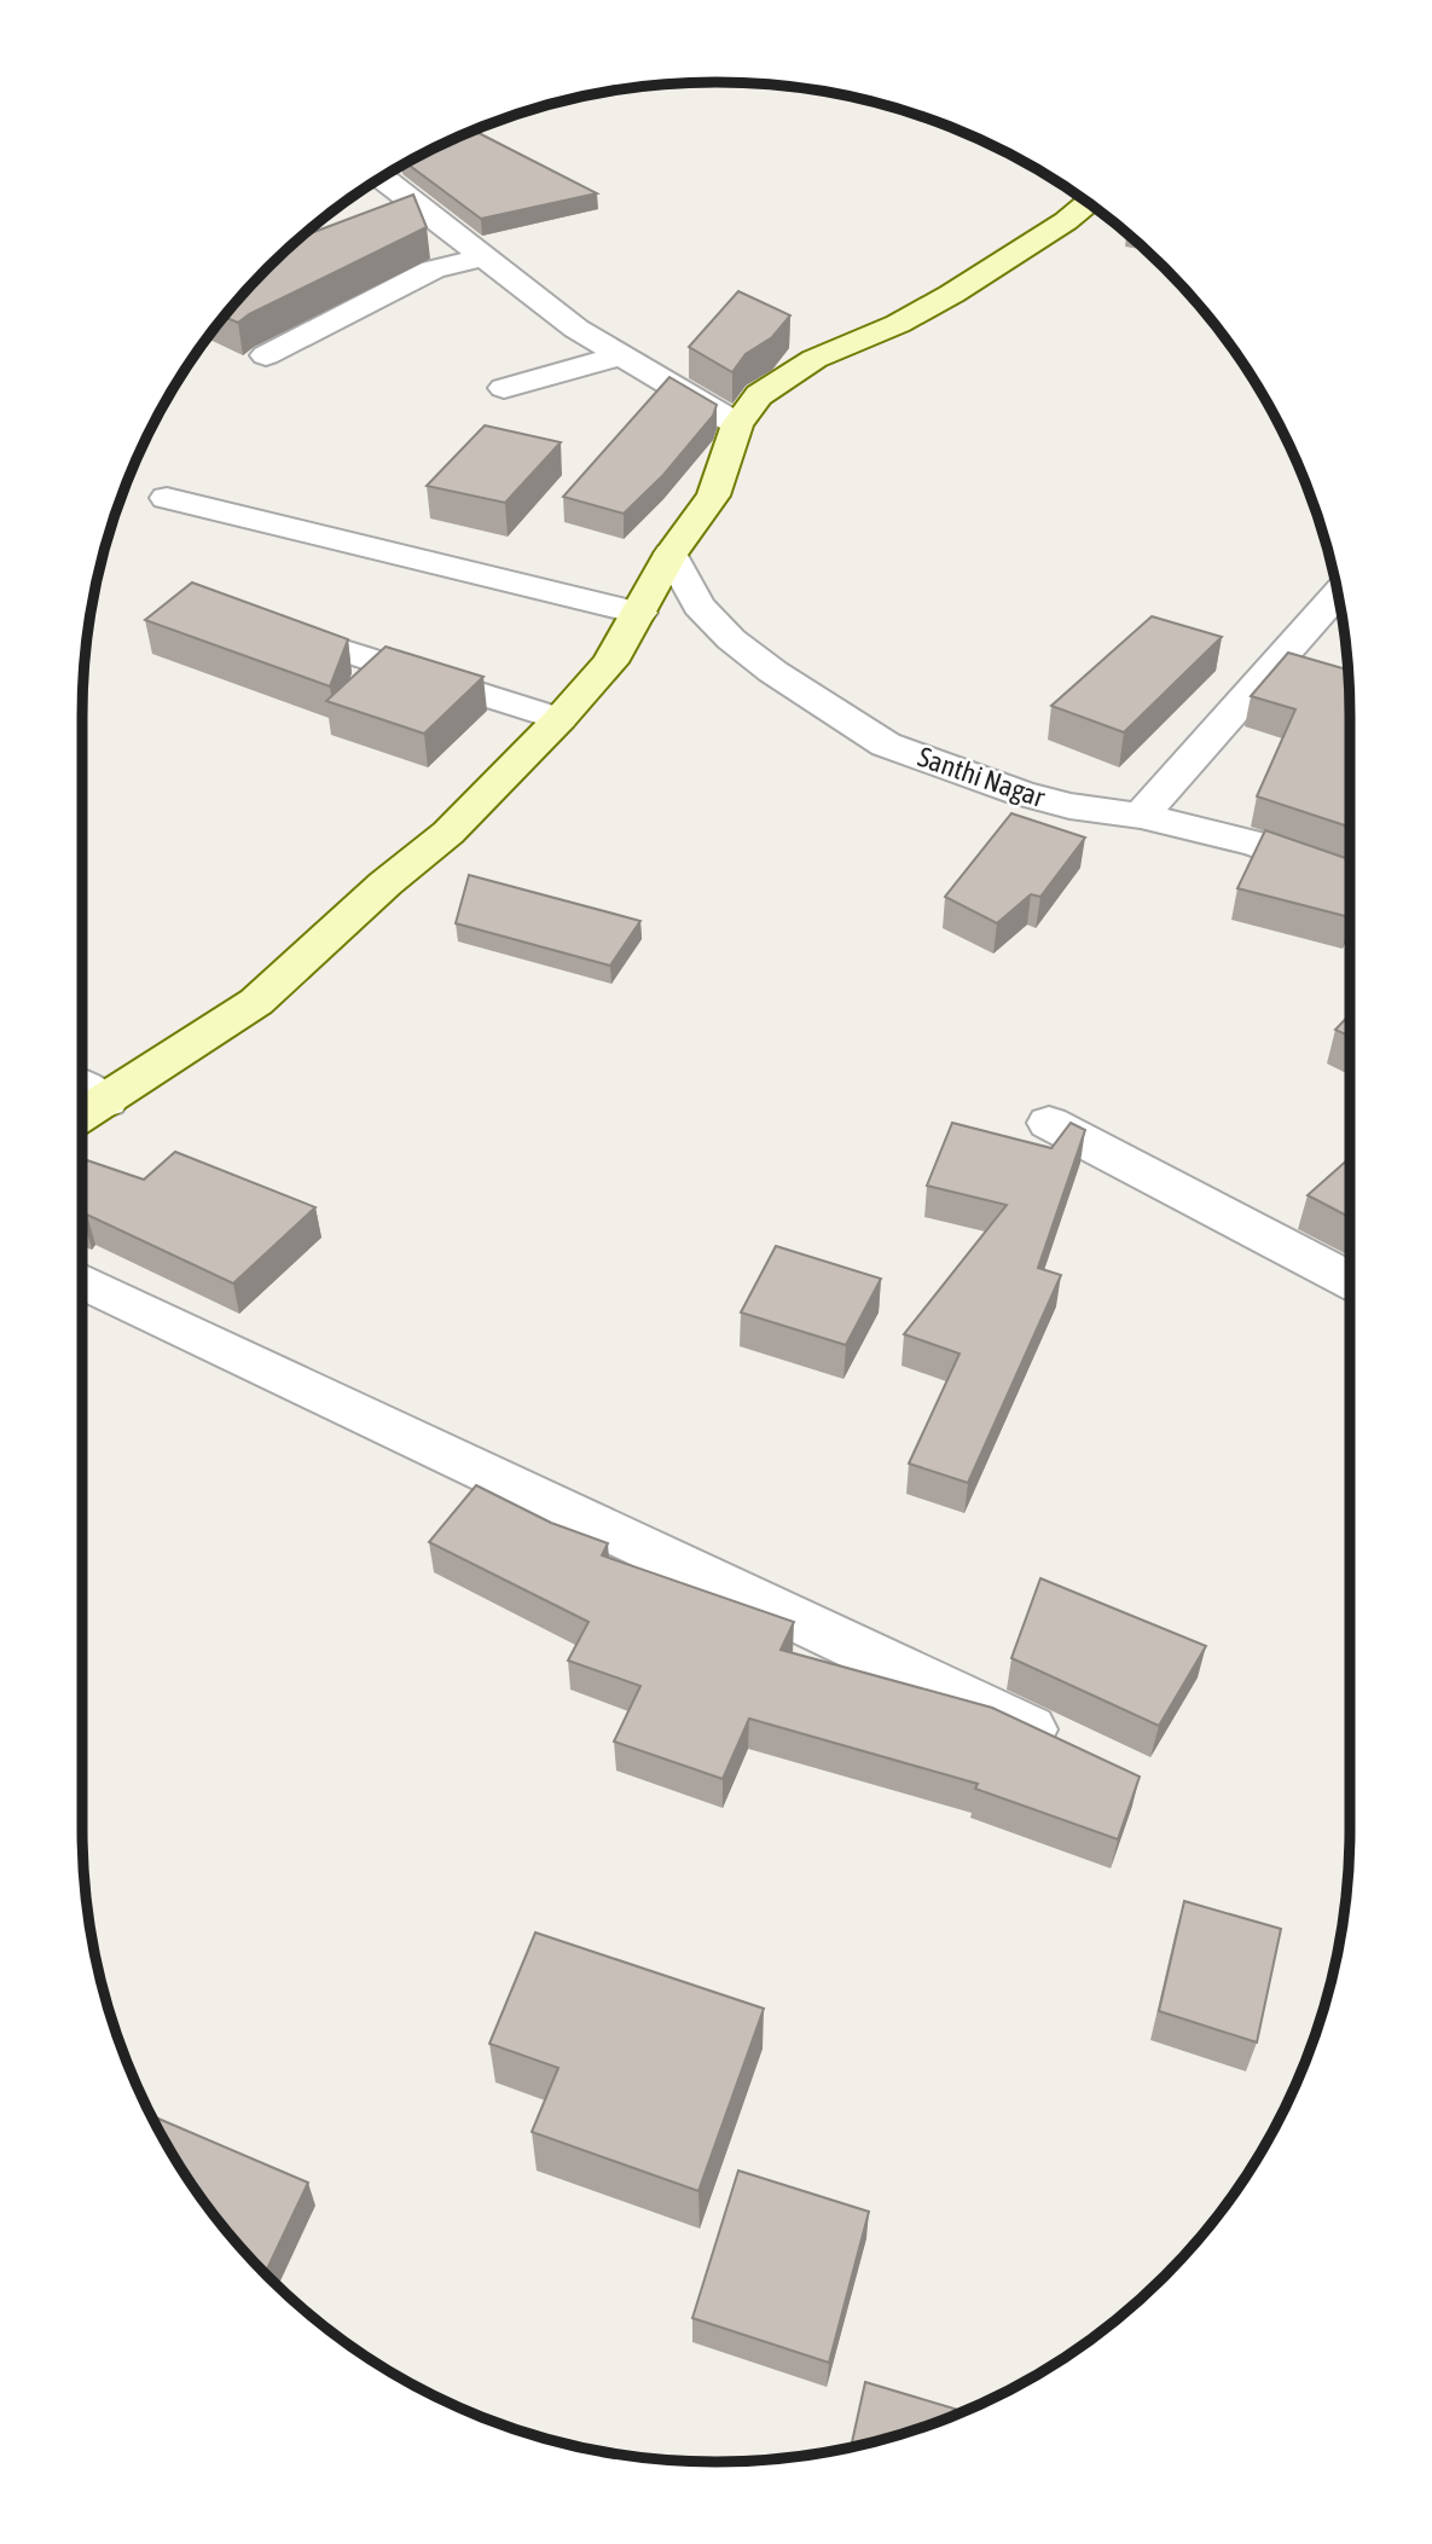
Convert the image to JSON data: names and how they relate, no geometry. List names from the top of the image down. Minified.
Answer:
{"streets":{"street":["Santhi Nagar"]}}
